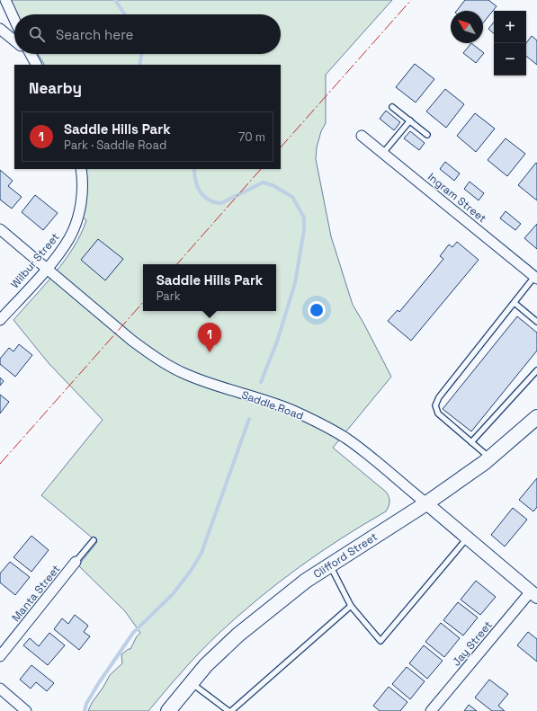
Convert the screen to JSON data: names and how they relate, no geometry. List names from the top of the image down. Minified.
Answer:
{"streets":{"main road":["Clifford Street"],"street":["Ingram Street","Wilbur Street","Saddle Road","Manta Street","Jay Street"]},"crossings":[["Wilbur Street","Saddle Road"],["Saddle Road","Clifford Street"],["Saddle Road","Jay Street"]],"north":"top left","page":{"map_buttons":["+","−"],"search":"Search here","heading":"Nearby","list":[{"mark":"1","name":"Saddle Hills Park","note":"Park · Saddle Road","value":"70 m"}],"popup":["Saddle Hills Park","Park"],"pins":"1"}}
